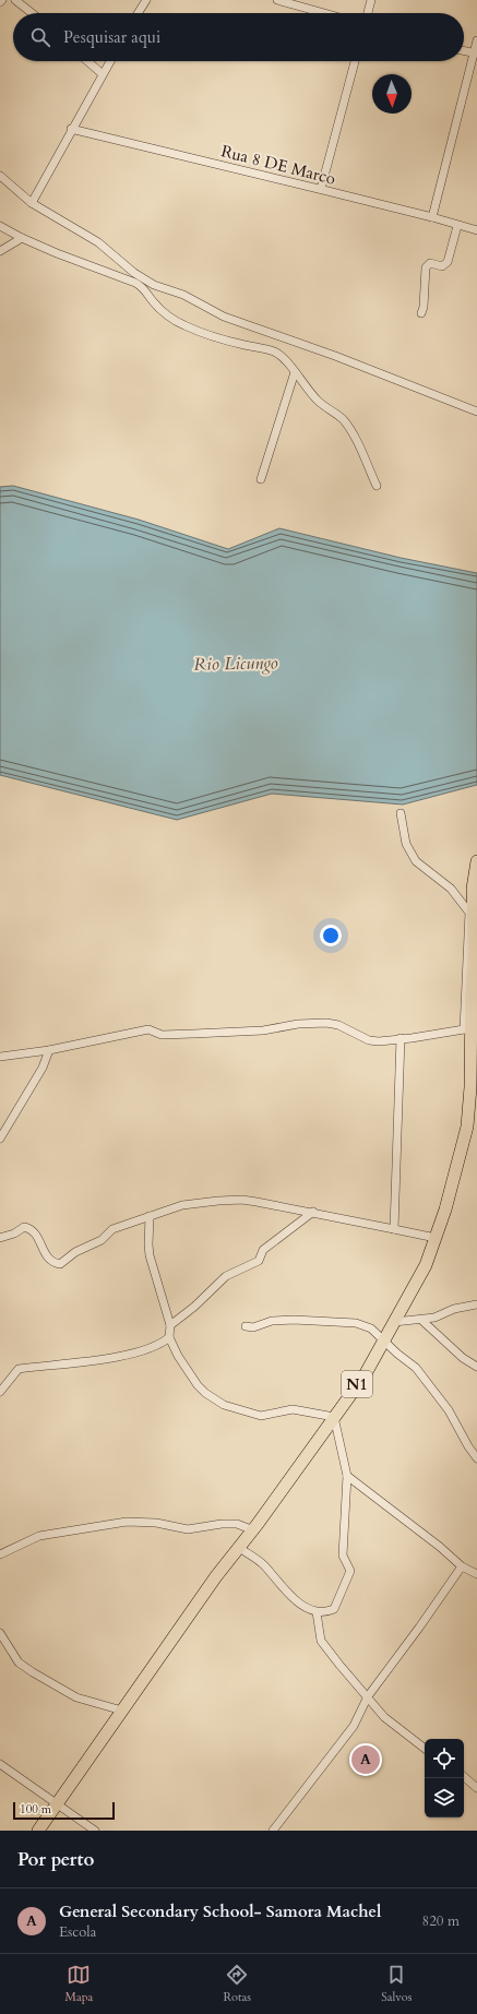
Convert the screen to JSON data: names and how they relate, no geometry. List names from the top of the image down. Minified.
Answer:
{"streets":{"highway":["N1"],"street":["Rua 8 DE Marco"]},"water":["Rio Licungo"],"scale_bar":"100 m","north":"bottom","page":{"search":"Pesquisar aqui","pins":"A","scale":"100 m","heading":"Por perto","list":[{"mark":"A","name":"General Secondary School- Samora Machel","note":"Escola","value":"820 m"}],"nav":["Mapa","Rotas","Salvos"]}}
